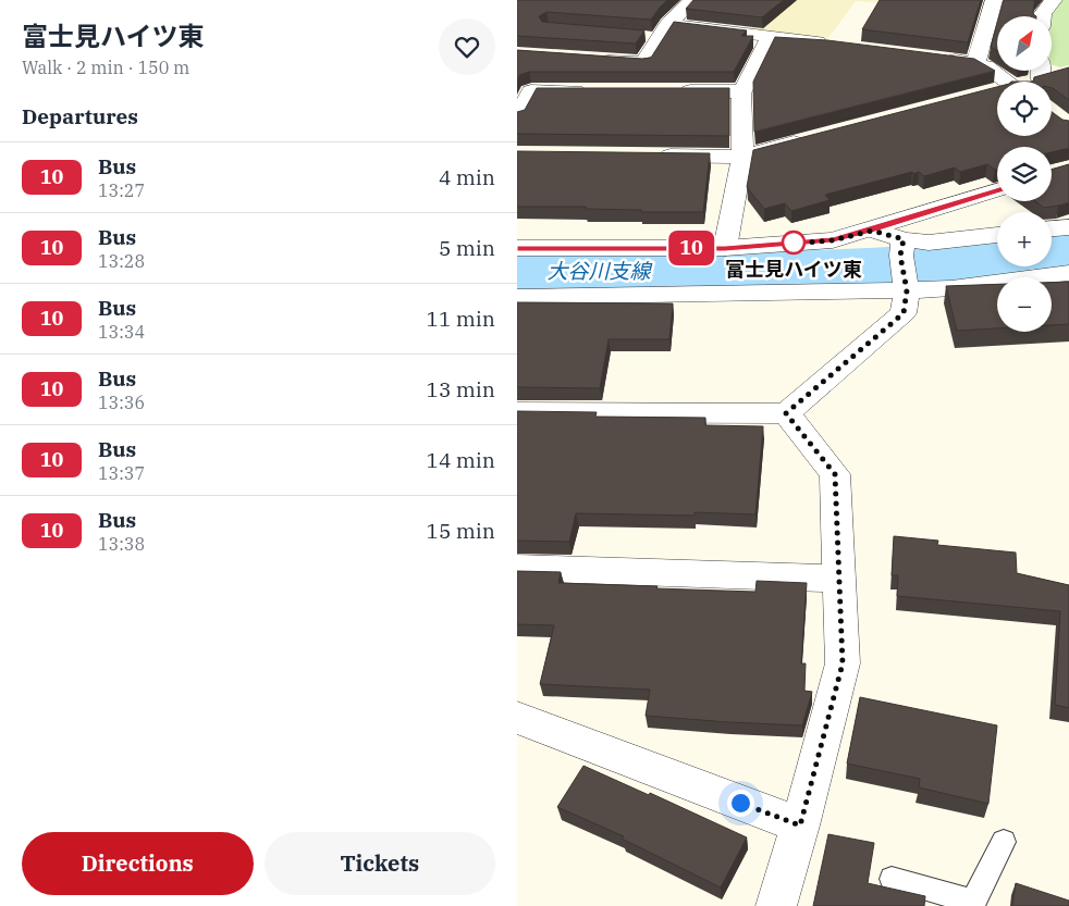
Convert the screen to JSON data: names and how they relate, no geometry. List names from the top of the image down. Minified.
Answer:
{"water":["大谷川支線"],"places":["富士見ハイツ東"],"lines":["bus line 10"],"north":"top right","page":{"heading":[["富士見ハイツ東","Walk · 2 min · 150 m"],"Departures"],"on_map":"10","map_buttons":["+","−"],"list":[{"mark":"10","name":"Bus","note":"13:27","value":"4 min"},{"mark":"10","name":"Bus","note":"13:28","value":"5 min"},{"mark":"10","name":"Bus","note":"13:34","value":"11 min"},{"mark":"10","name":"Bus","note":"13:36","value":"13 min"},{"mark":"10","name":"Bus","note":"13:37","value":"14 min"},{"mark":"10","name":"Bus","note":"13:38","value":"15 min"}],"buttons":["Directions","Tickets"]}}
